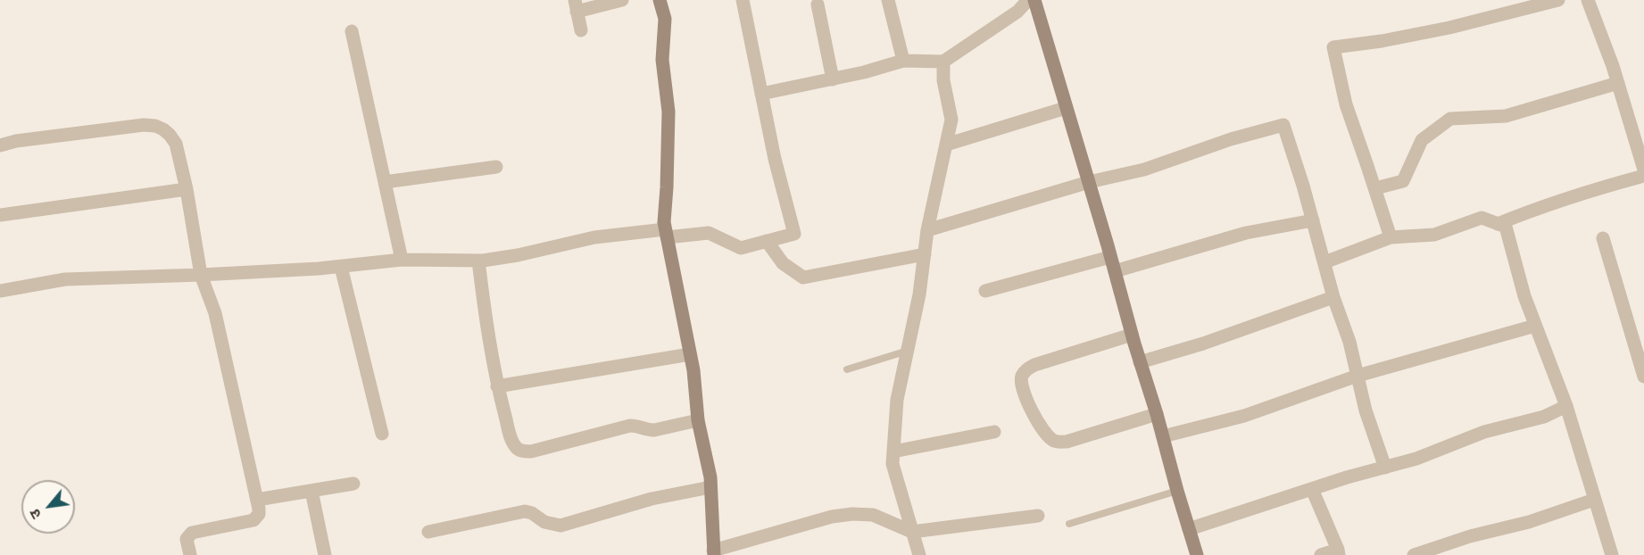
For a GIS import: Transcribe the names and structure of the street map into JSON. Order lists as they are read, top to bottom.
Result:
{
  "north": "bottom left"
}
